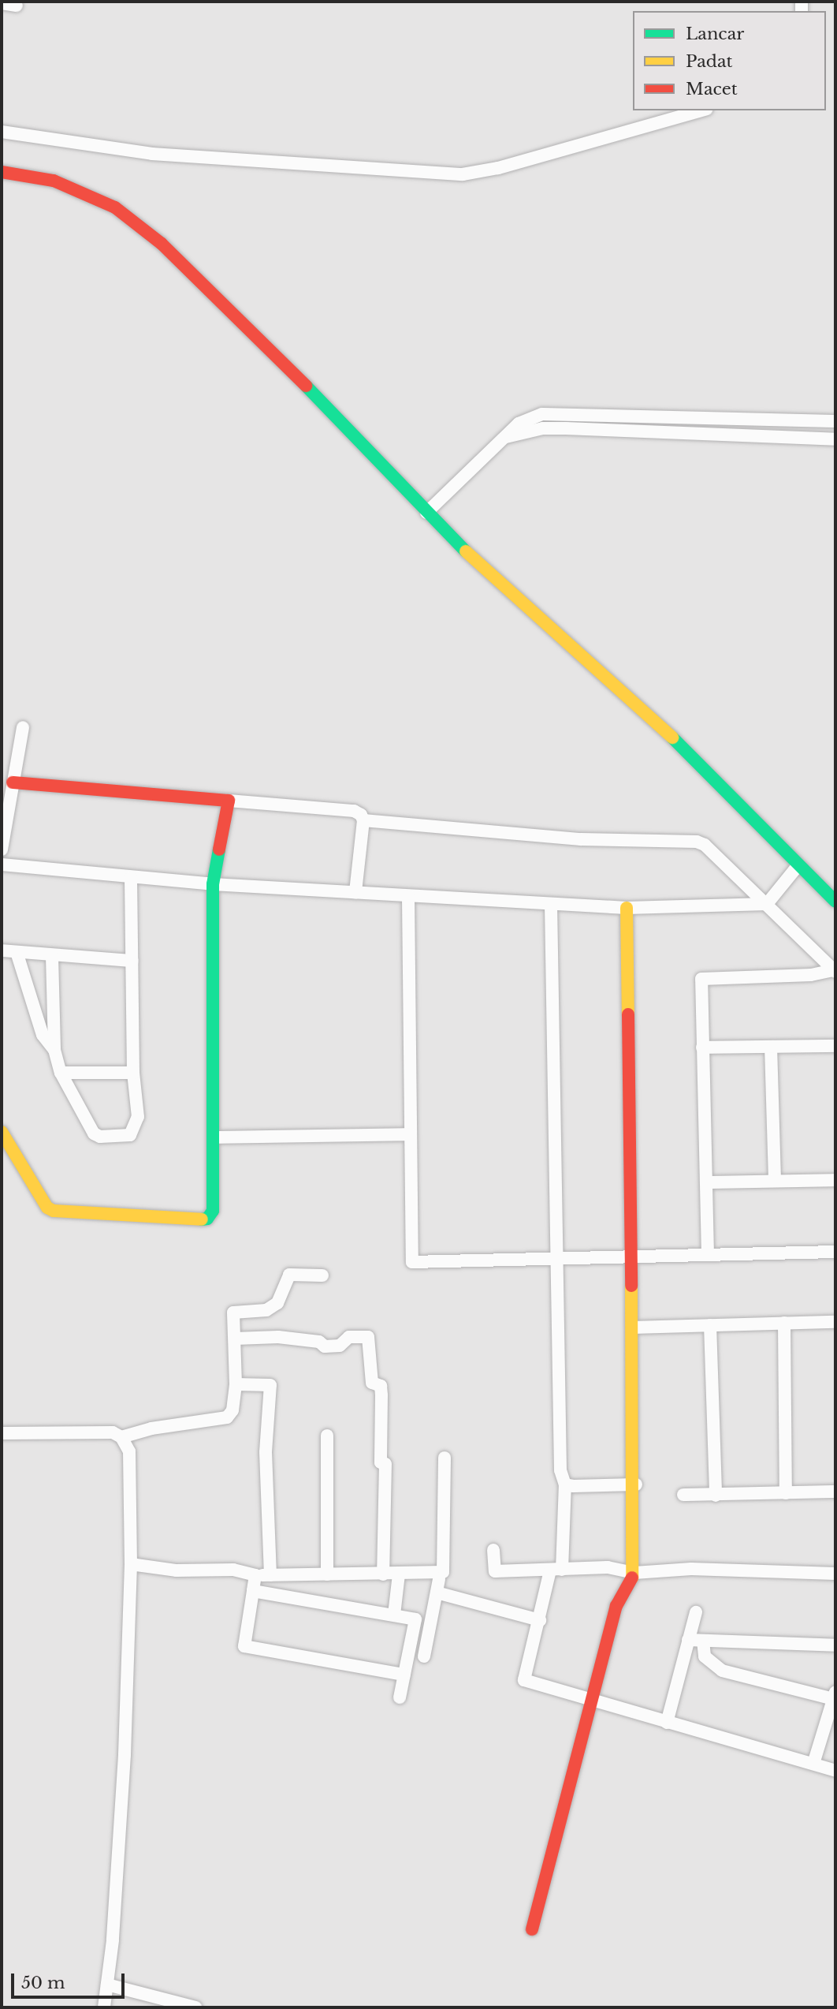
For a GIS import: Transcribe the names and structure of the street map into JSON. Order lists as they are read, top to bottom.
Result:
{
  "legend": ["Lancar", "Padat", "Macet"],
  "scale_bar": "50 m"
}
